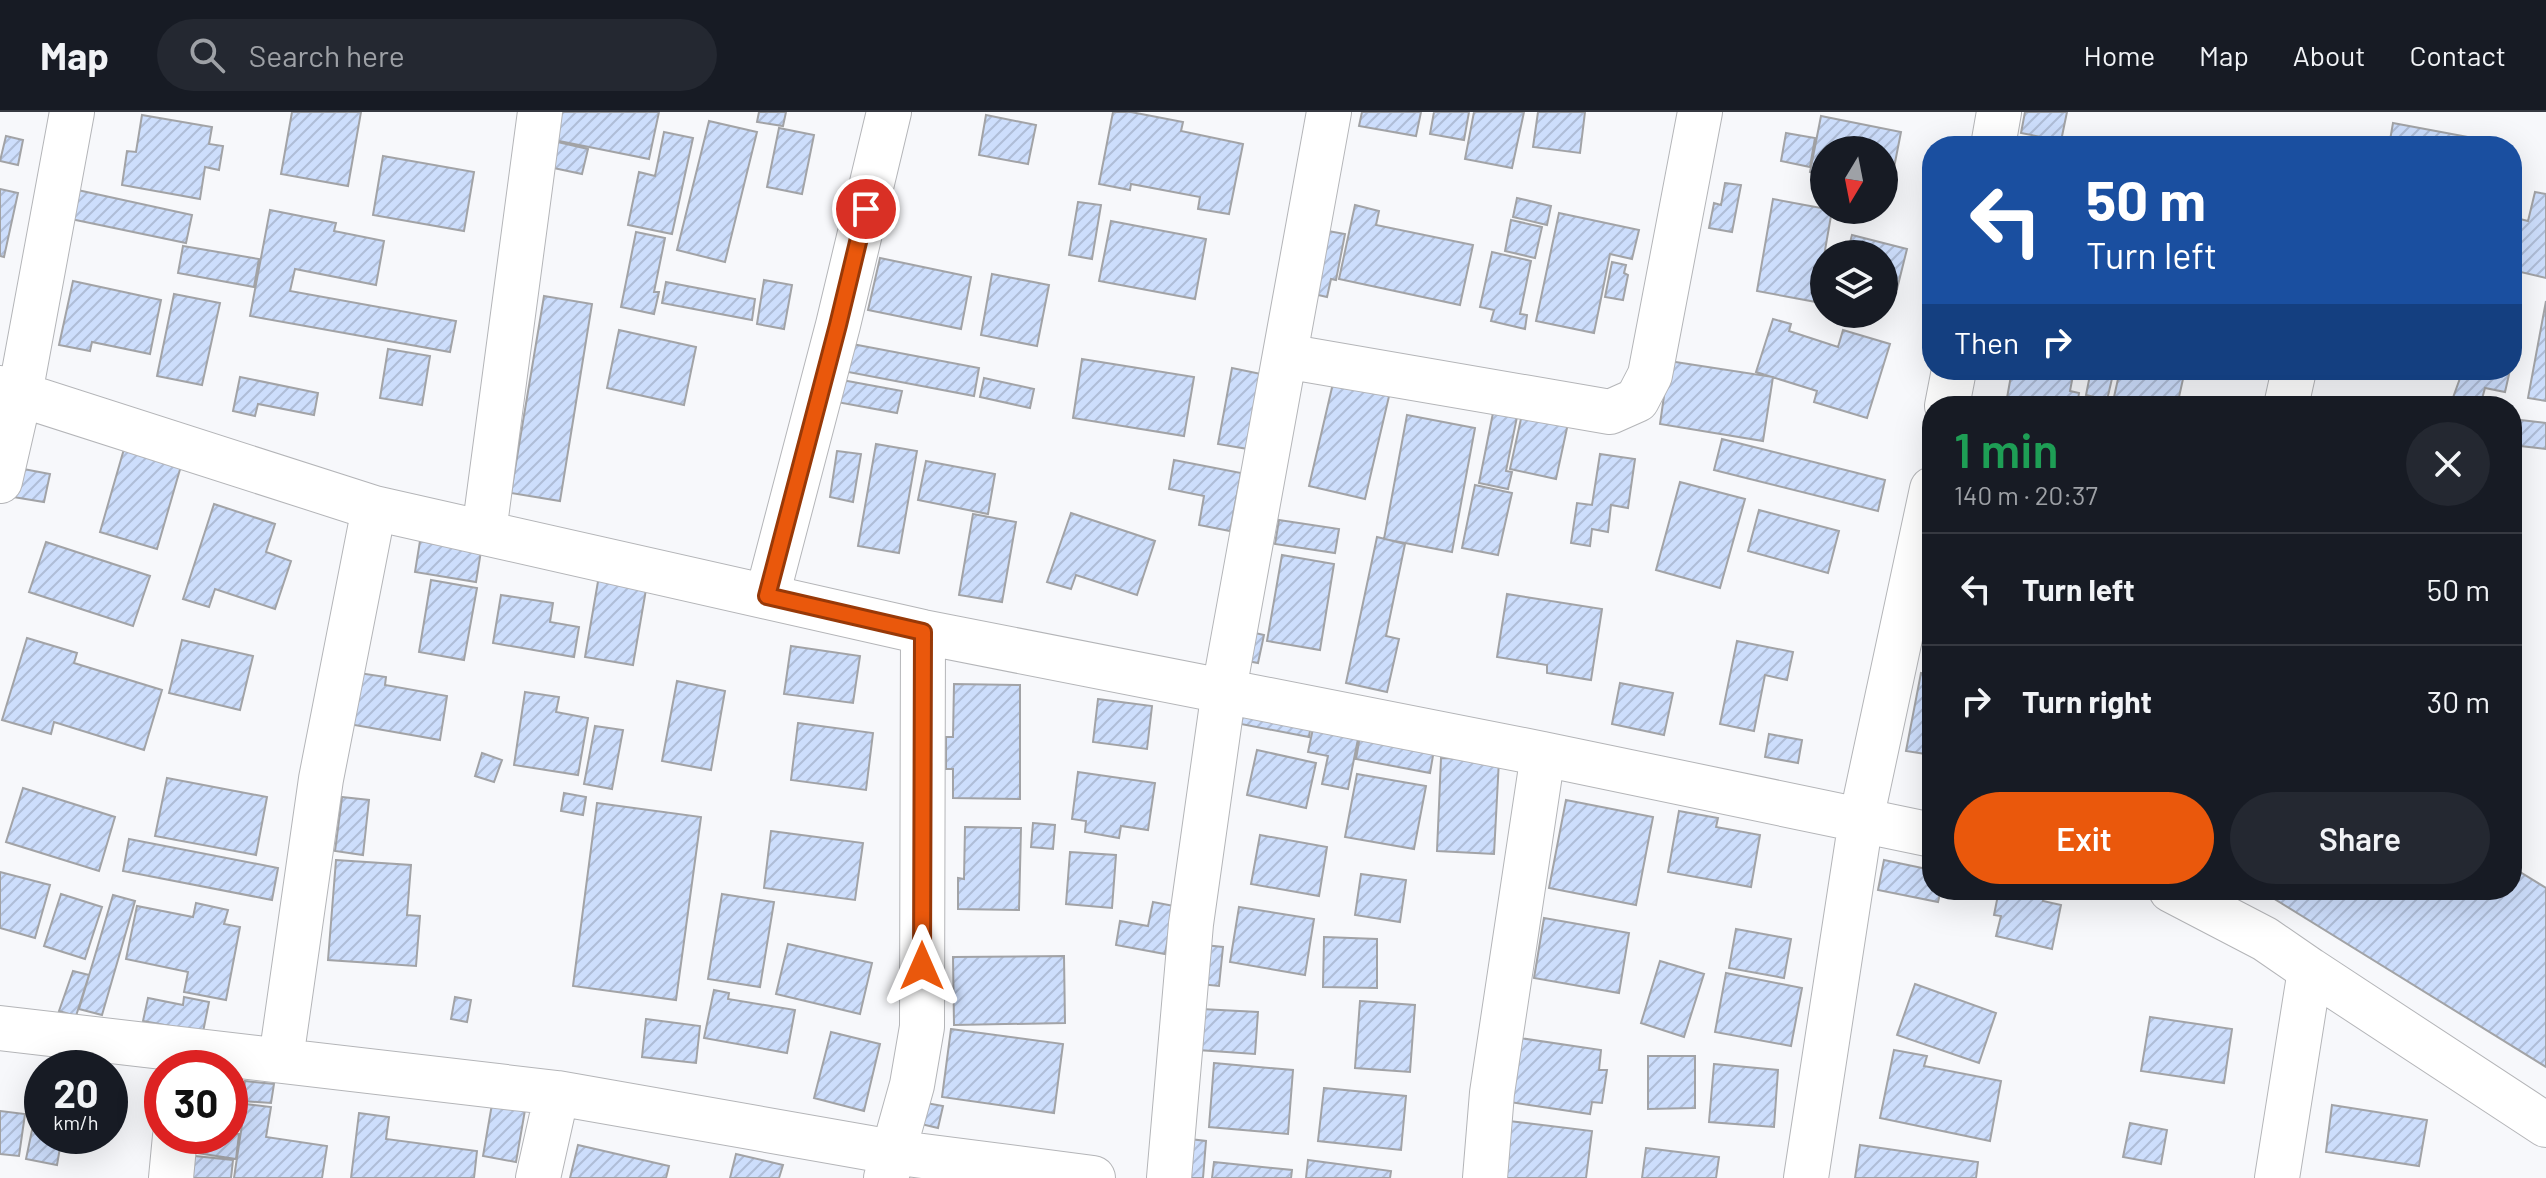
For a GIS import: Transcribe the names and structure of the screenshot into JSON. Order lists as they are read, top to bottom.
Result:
{
  "north": "bottom",
  "page": {
    "header": "Map",
    "search": "Search here",
    "nav": [
      "Home",
      "Map",
      "About",
      "Contact"
    ],
    "turn": ["50 m", "Turn left"],
    "then": "Then",
    "heading": ["1 min", "140 m · 20:37"],
    "list": [
      {
        "name": "Turn left",
        "value": "50 m"
      },
      {
        "name": "Turn right",
        "value": "30 m"
      }
    ],
    "buttons": ["Exit", "Share"],
    "speed": "20 km/h",
    "limit": "30"
  }
}
